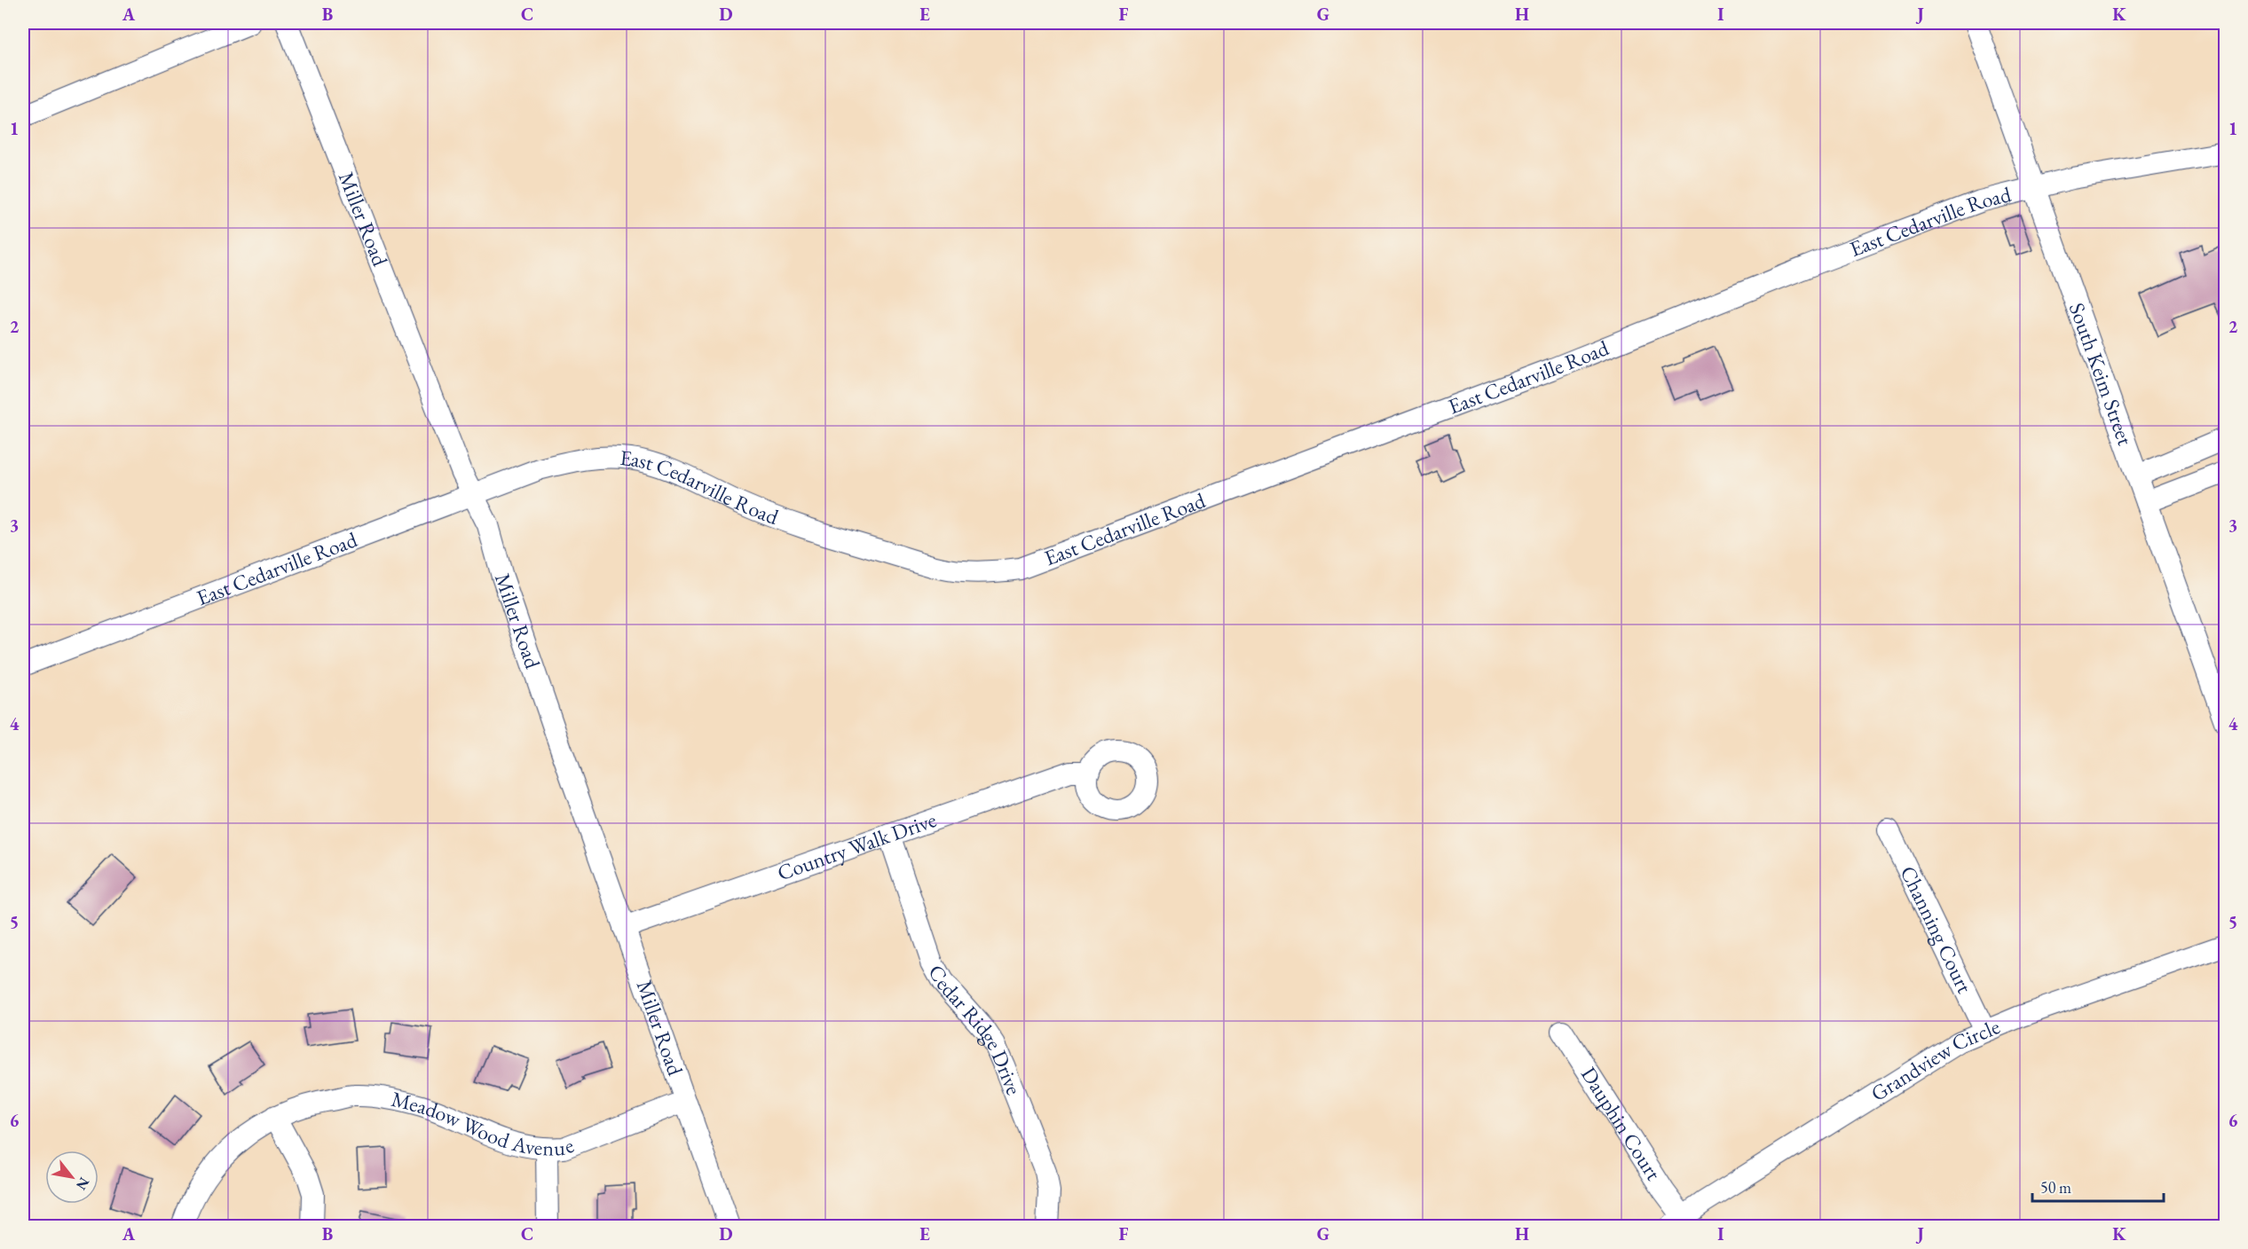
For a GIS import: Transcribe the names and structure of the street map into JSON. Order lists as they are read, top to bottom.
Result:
{
  "streets": {
    "street": [
      "Miller Road",
      "East Cedarville Road",
      "South Keim Street",
      "Country Walk Drive",
      "Channing Court",
      "Cedar Ridge Drive",
      "Grandview Circle",
      "Meadow Wood Avenue",
      "Dauphin Court"
    ]
  },
  "crossings": [
    ["Miller Road", "East Cedarville Road"],
    ["Miller Road", "Country Walk Drive"],
    ["Miller Road", "Meadow Wood Avenue"],
    ["East Cedarville Road", "South Keim Street"],
    ["Country Walk Drive", "Cedar Ridge Drive"],
    ["Channing Court", "Grandview Circle"],
    ["Grandview Circle", "Dauphin Court"]
  ],
  "scale_bar": "50 m",
  "north": "bottom right",
  "grid": {
    "columns": [
      "A",
      "B",
      "C",
      "D",
      "E",
      "F",
      "G",
      "H",
      "I",
      "J",
      "K"
    ],
    "rows": [
      "1",
      "2",
      "3",
      "4",
      "5",
      "6"
    ]
  }
}
